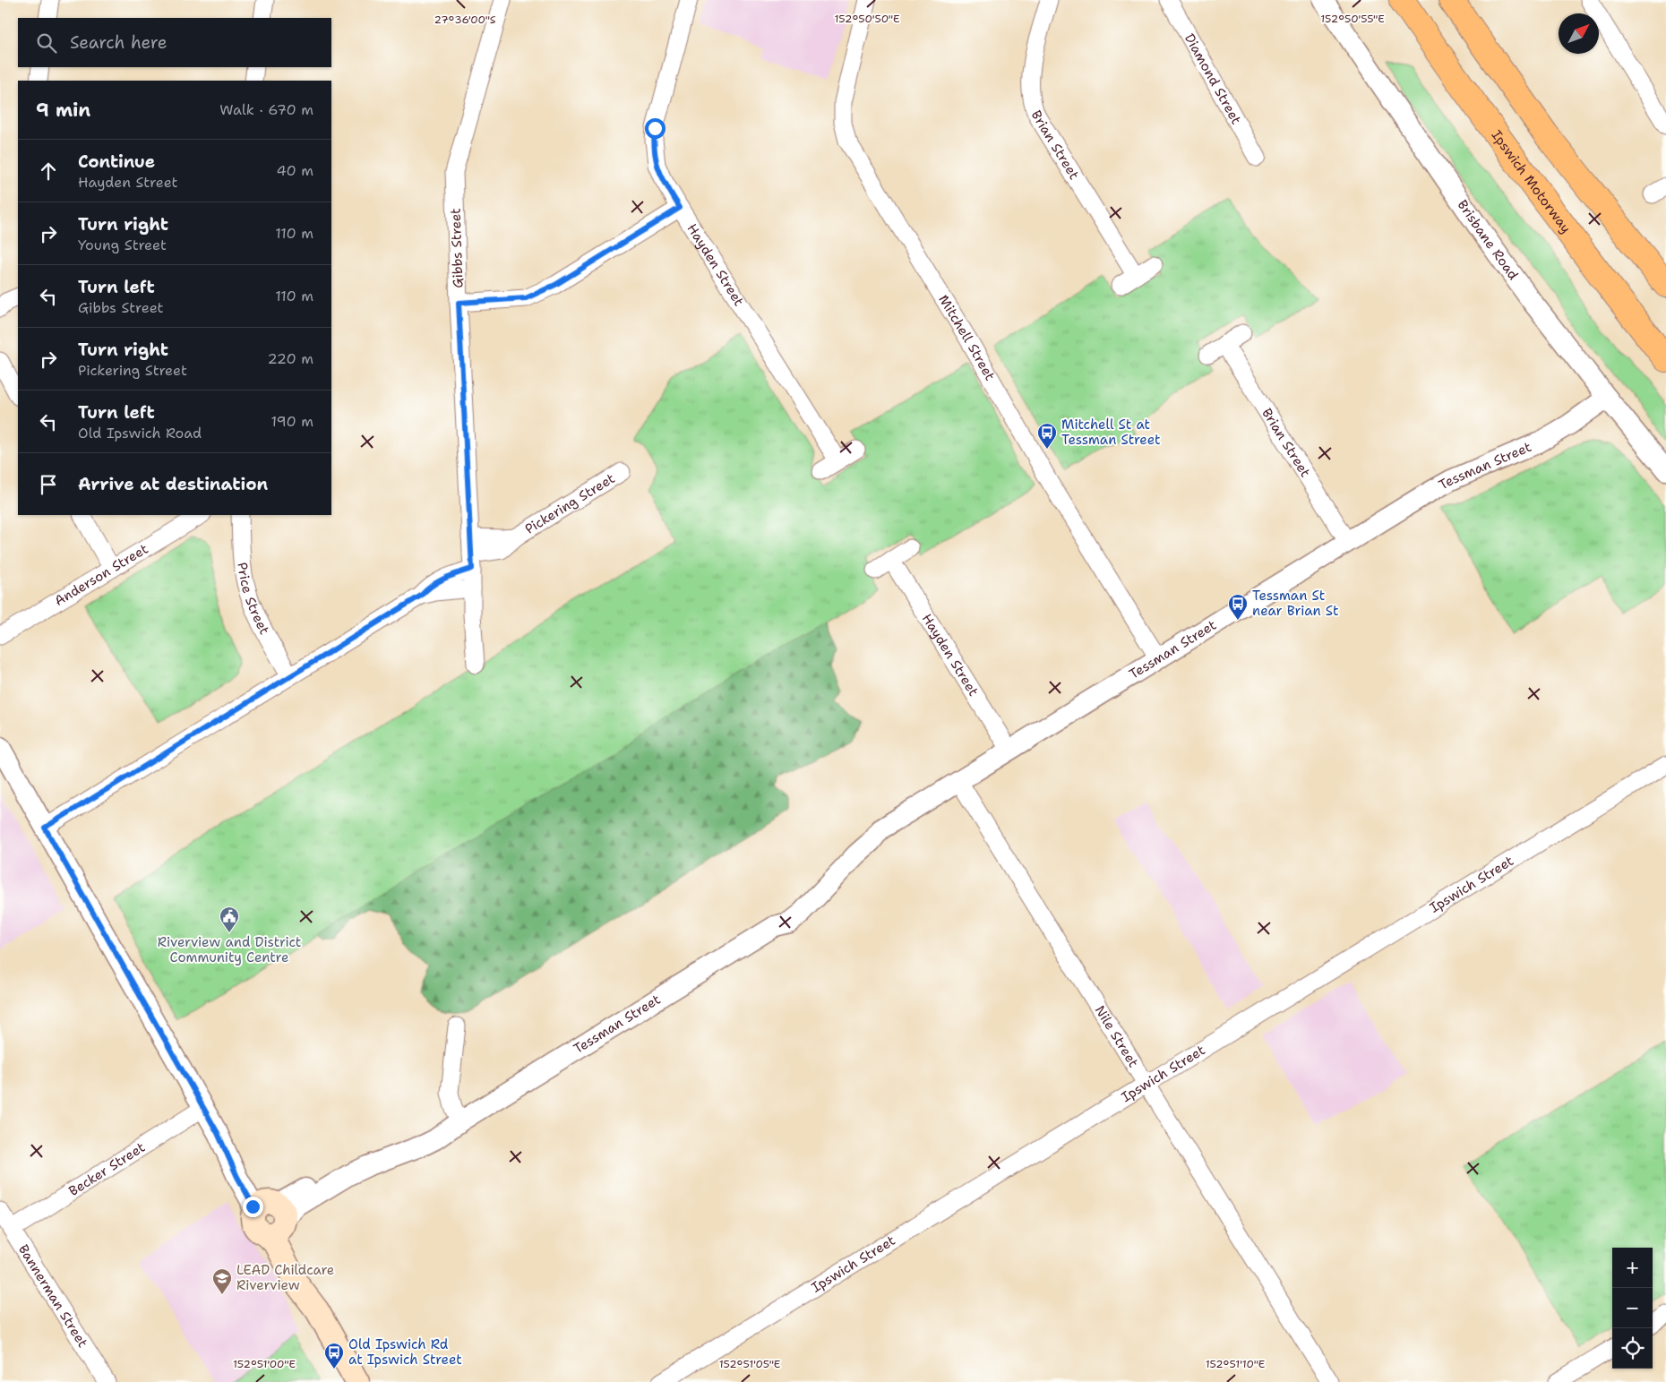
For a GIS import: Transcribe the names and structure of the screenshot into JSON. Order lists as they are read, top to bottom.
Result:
{
  "streets": {
    "highway": ["Ipswich Motorway"],
    "street": [
      "Diamond Street",
      "Brian Street",
      "Brisbane Road",
      "Gibbs Street",
      "Hayden Street",
      "Mitchell Street",
      "Tessman Street",
      "Pickering Street",
      "Anderson Street",
      "Price Street",
      "Ipswich Street",
      "Nile Street",
      "Becker Street",
      "Bannerman Street"
    ]
  },
  "crossings": [
    ["Brian Street", "Tessman Street"],
    ["Brisbane Road", "Tessman Street"],
    ["Gibbs Street", "Pickering Street"],
    ["Hayden Street", "Tessman Street"],
    ["Mitchell Street", "Tessman Street"],
    ["Tessman Street", "Nile Street"],
    ["Pickering Street", "Price Street"],
    ["Ipswich Street", "Nile Street"],
    ["Becker Street", "Bannerman Street"]
  ],
  "places": {
    "bus stop": ["Mitchell St at Tessman Street", "Tessman St near Brian St", "Old Ipswich Rd at Ipswich Street"],
    "public building": ["Riverview and District Community Centre"],
    "school or university": ["LEAD Childcare Riverview"]
  },
  "north": "top right",
  "page": {
    "search": "Search here",
    "heading": ["9 min", "Walk · 670 m"],
    "list": [
      ["Continue", "Hayden Street", "40 m"],
      ["Turn right", "Young Street", "110 m"],
      ["Turn left", "Gibbs Street", "110 m"],
      ["Turn right", "Pickering Street", "220 m"],
      ["Turn left", "Old Ipswich Road", "190 m"],
      "Arrive at destination"
    ],
    "map_buttons": ["+", "−"]
  },
  "coordinates": [
    "152°50'50\"E",
    "152°50'55\"E",
    "27°36'00\"S",
    "152°51'00\"E",
    "152°51'05\"E",
    "152°51'10\"E"
  ]
}
